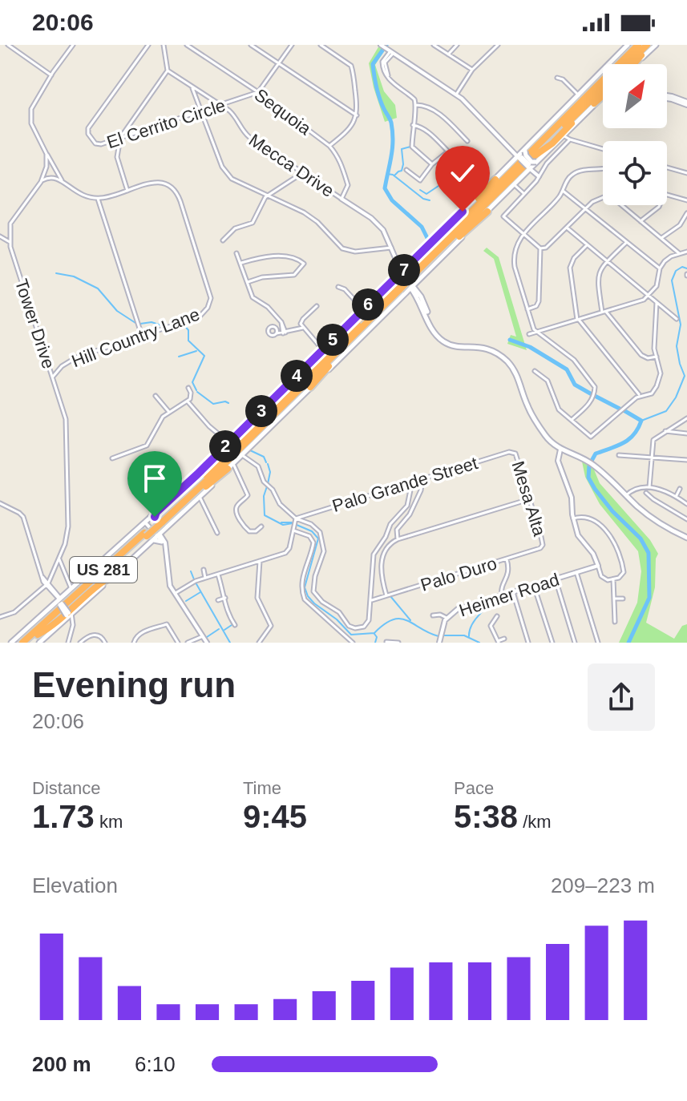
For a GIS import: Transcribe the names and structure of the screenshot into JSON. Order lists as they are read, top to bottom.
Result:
{
  "streets": {
    "highway": ["US 281"],
    "main road": ["Mecca Drive"],
    "street": [
      "Sequoia",
      "El Cerrito Circle",
      "Tower Drive",
      "Hill Country Lane",
      "Palo Grande Street",
      "Mesa Alta",
      "Palo Duro",
      "Heimer Road"
    ]
  },
  "crossings": [
    ["Sequoia", "El Cerrito Circle"],
    ["Sequoia", "Mecca Drive"],
    ["El Cerrito Circle", "Mecca Drive"],
    ["Tower Drive", "Hill Country Lane"],
    ["Palo Grande Street", "Mesa Alta"],
    ["Mesa Alta", "Palo Duro"]
  ],
  "north": "top right",
  "page": {
    "status": "20:06",
    "pins": [
      "7",
      "6",
      "5",
      "4",
      "3",
      "2"
    ],
    "heading": ["Evening run", "20:06"],
    "stats": [
      ["Distance", "1.73 km"],
      ["Time", "9:45"],
      ["Pace", "5:38 /km"]
    ],
    "chart": ["Elevation", "209–223 m"],
    "list": [
      {
        "name": "200 m",
        "note": "6:10"
      }
    ]
  }
}
